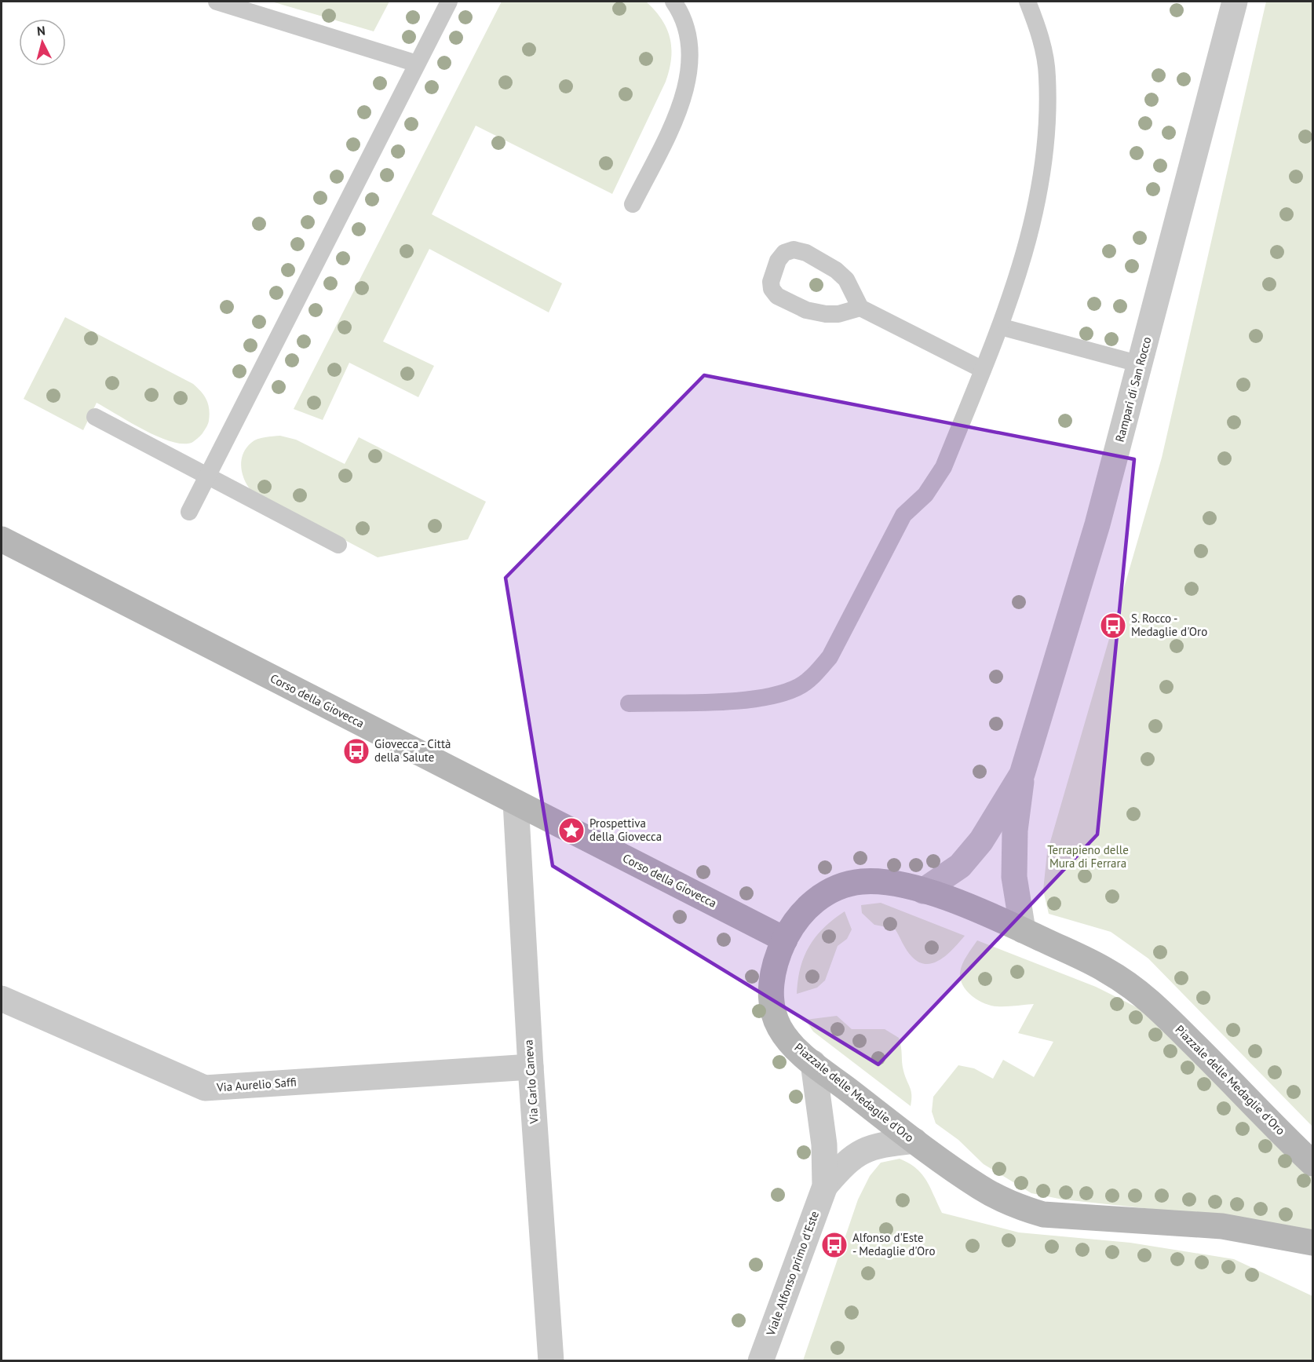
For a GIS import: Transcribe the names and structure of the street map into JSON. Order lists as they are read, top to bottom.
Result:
{
  "streets": {
    "street": [
      "Rampari di San Rocco",
      "Corso della Giovecca",
      "Piazzale delle Medaglie d'Oro",
      "Via Carlo Caneva",
      "Via Aurelio Saffi",
      "Viale Alfonso primo d'Este"
    ]
  },
  "crossings": [
    ["Rampari di San Rocco", "Piazzale delle Medaglie d'Oro"],
    ["Corso della Giovecca", "Piazzale delle Medaglie d'Oro"],
    ["Corso della Giovecca", "Via Carlo Caneva"],
    ["Via Carlo Caneva", "Via Aurelio Saffi"]
  ],
  "parks": ["Terrapieno delle Mura di Ferrara"],
  "places": {
    "bus stop": ["S. Rocco - Medaglie d'Oro", "Giovecca - Città della Salute", "Alfonso d'Este - Medaglie d'Oro"],
    "place": ["Prospettiva della Giovecca"]
  },
  "north": "top"
}
